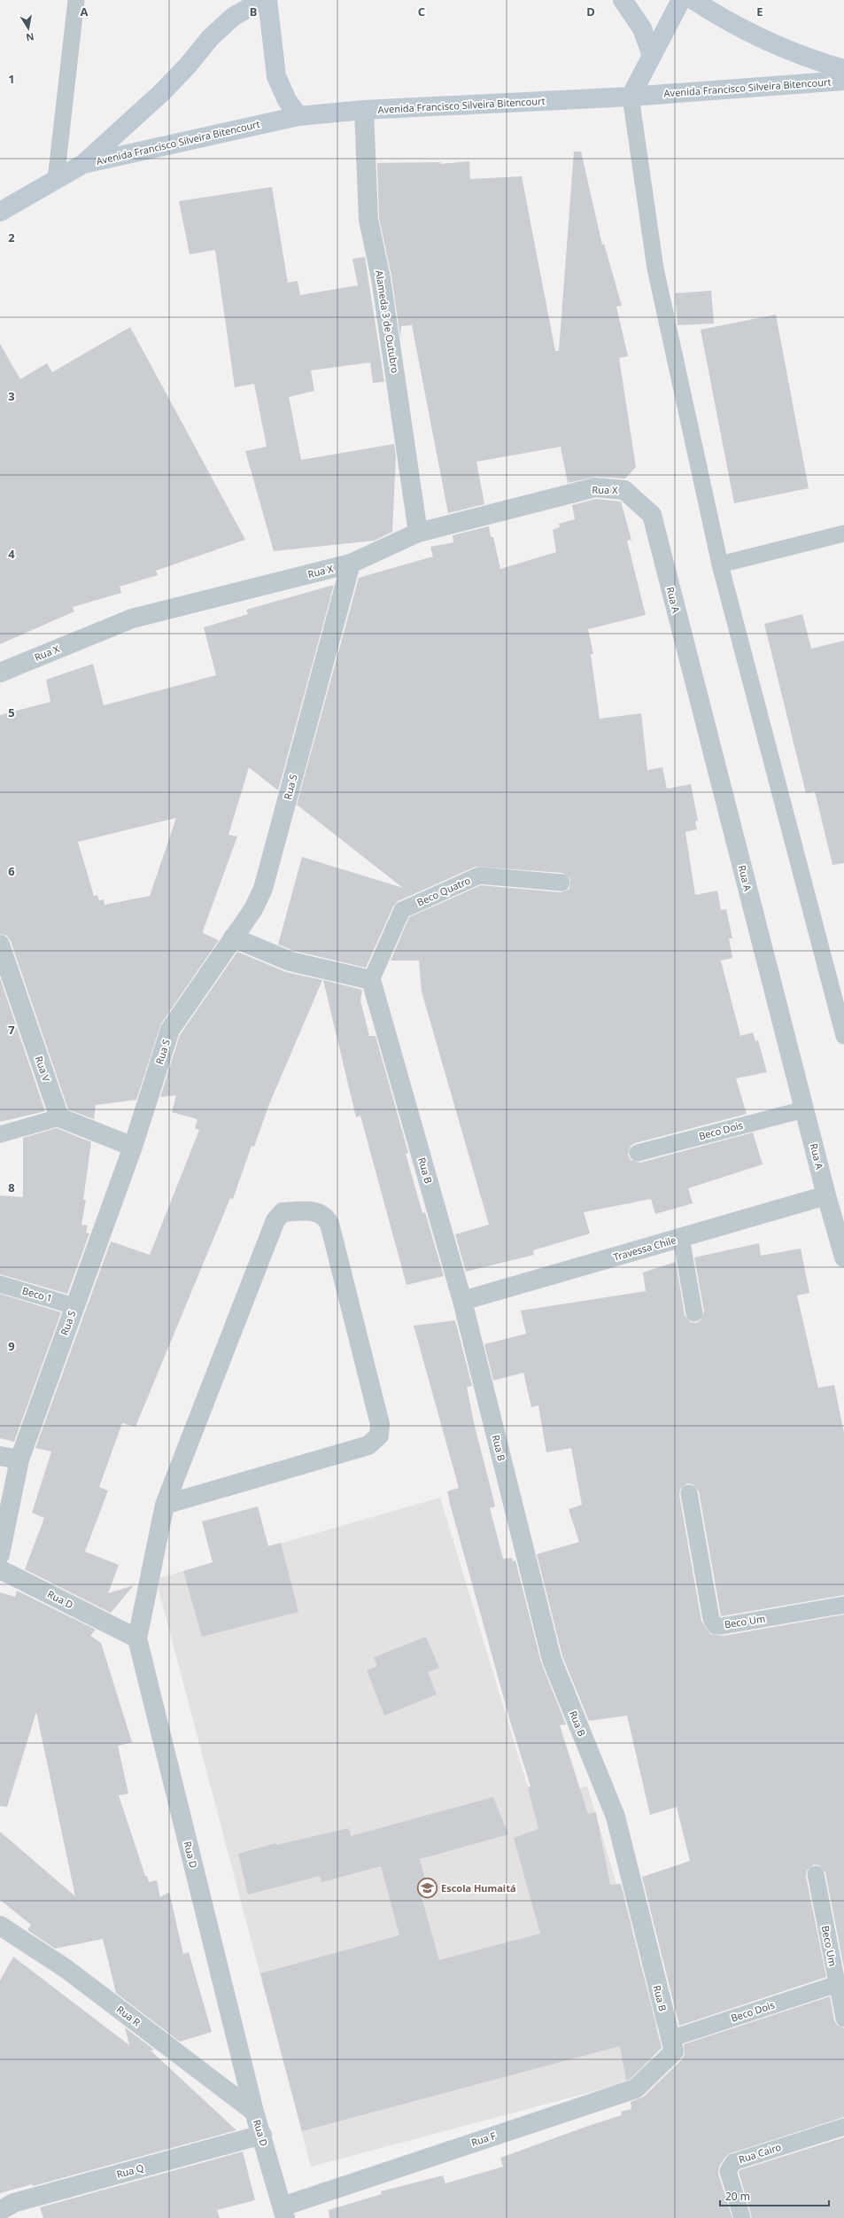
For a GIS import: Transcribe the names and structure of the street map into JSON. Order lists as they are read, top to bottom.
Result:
{
  "streets": {
    "main road": ["Avenida Francisco Silveira Bitencourt"],
    "street": [
      "Alameda 3 de Outubro",
      "Rua X",
      "Rua A",
      "Rua S",
      "Rua V",
      "Rua B",
      "Travessa Chile",
      "Rua D",
      "Rua R",
      "Rua F",
      "Rua Q"
    ],
    "lane": [
      "Beco Quatro",
      "Beco Dois",
      "Beco 1",
      "Beco Um",
      "Rua Cairo"
    ]
  },
  "crossings": [
    ["Avenida Francisco Silveira Bitencourt", "Alameda 3 de Outubro"],
    ["Alameda 3 de Outubro", "Rua X"],
    ["Rua X", "Rua A"],
    ["Rua X", "Rua S"],
    ["Rua A", "Beco Dois"],
    ["Rua A", "Travessa Chile"],
    ["Rua S", "Beco 1"],
    ["Beco Quatro", "Rua B"],
    ["Beco Dois", "Rua B"],
    ["Beco Dois", "Beco Um"],
    ["Beco Dois", "Rua F"],
    ["Rua B", "Travessa Chile"],
    ["Rua B", "Rua F"],
    ["Rua D", "Rua R"],
    ["Rua D", "Rua F"],
    ["Rua D", "Rua Q"]
  ],
  "places": {
    "school or university": ["Escola Humaitá"]
  },
  "scale_bar": "20 m",
  "north": "bottom",
  "grid": {
    "columns": [
      "A",
      "B",
      "C",
      "D",
      "E"
    ],
    "rows": [
      "1",
      "2",
      "3",
      "4",
      "5",
      "6",
      "7",
      "8",
      "9"
    ]
  }
}
